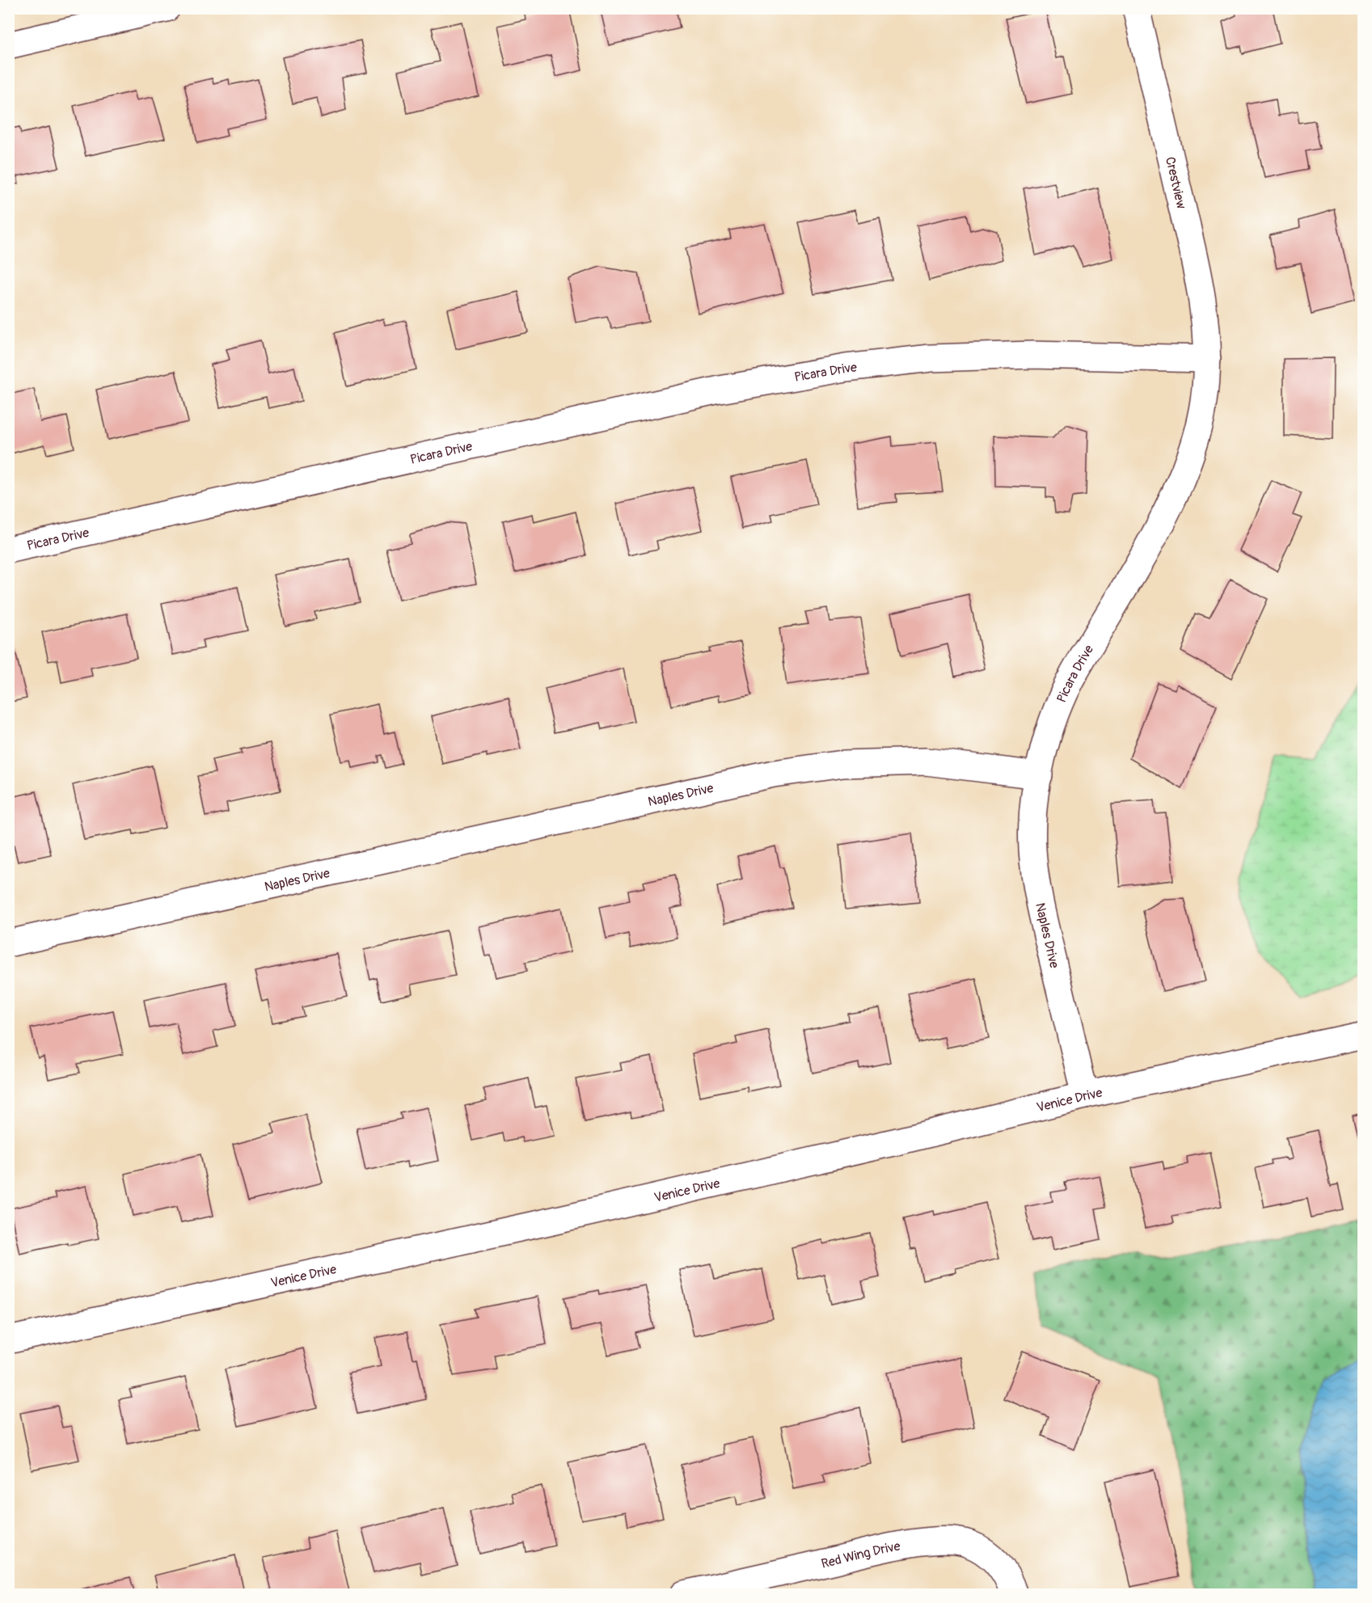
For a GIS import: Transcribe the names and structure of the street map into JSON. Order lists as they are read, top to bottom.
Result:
{
  "streets": {
    "street": [
      "Crestview",
      "Picara Drive",
      "Naples Drive",
      "Venice Drive",
      "Red Wing Drive"
    ]
  },
  "crossings": [
    ["Crestview", "Picara Drive"],
    ["Picara Drive", "Naples Drive"],
    ["Naples Drive", "Venice Drive"]
  ]
}
